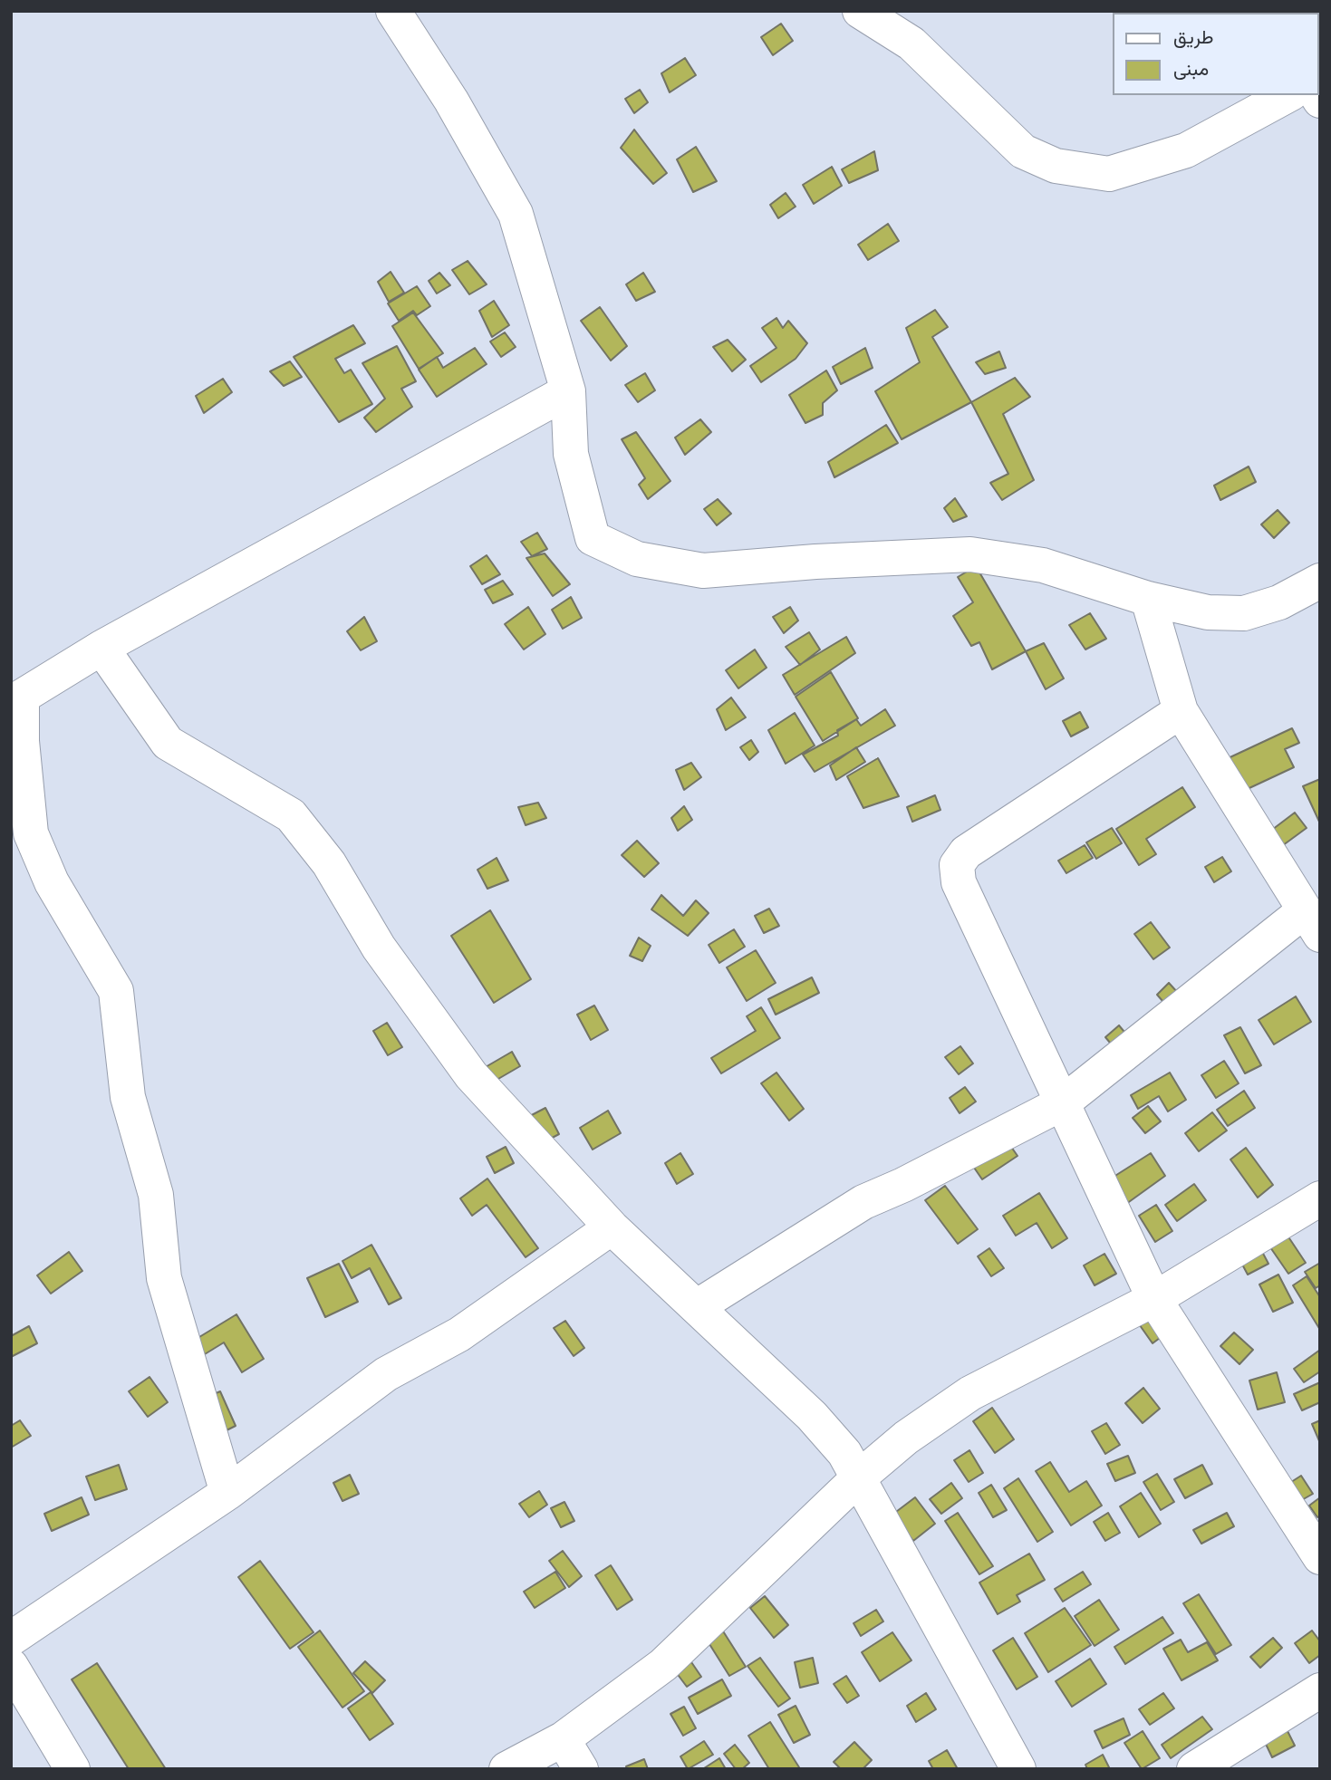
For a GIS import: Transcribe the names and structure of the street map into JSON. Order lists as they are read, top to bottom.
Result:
{
  "legend": ["طريق", "مبنى"]
}
